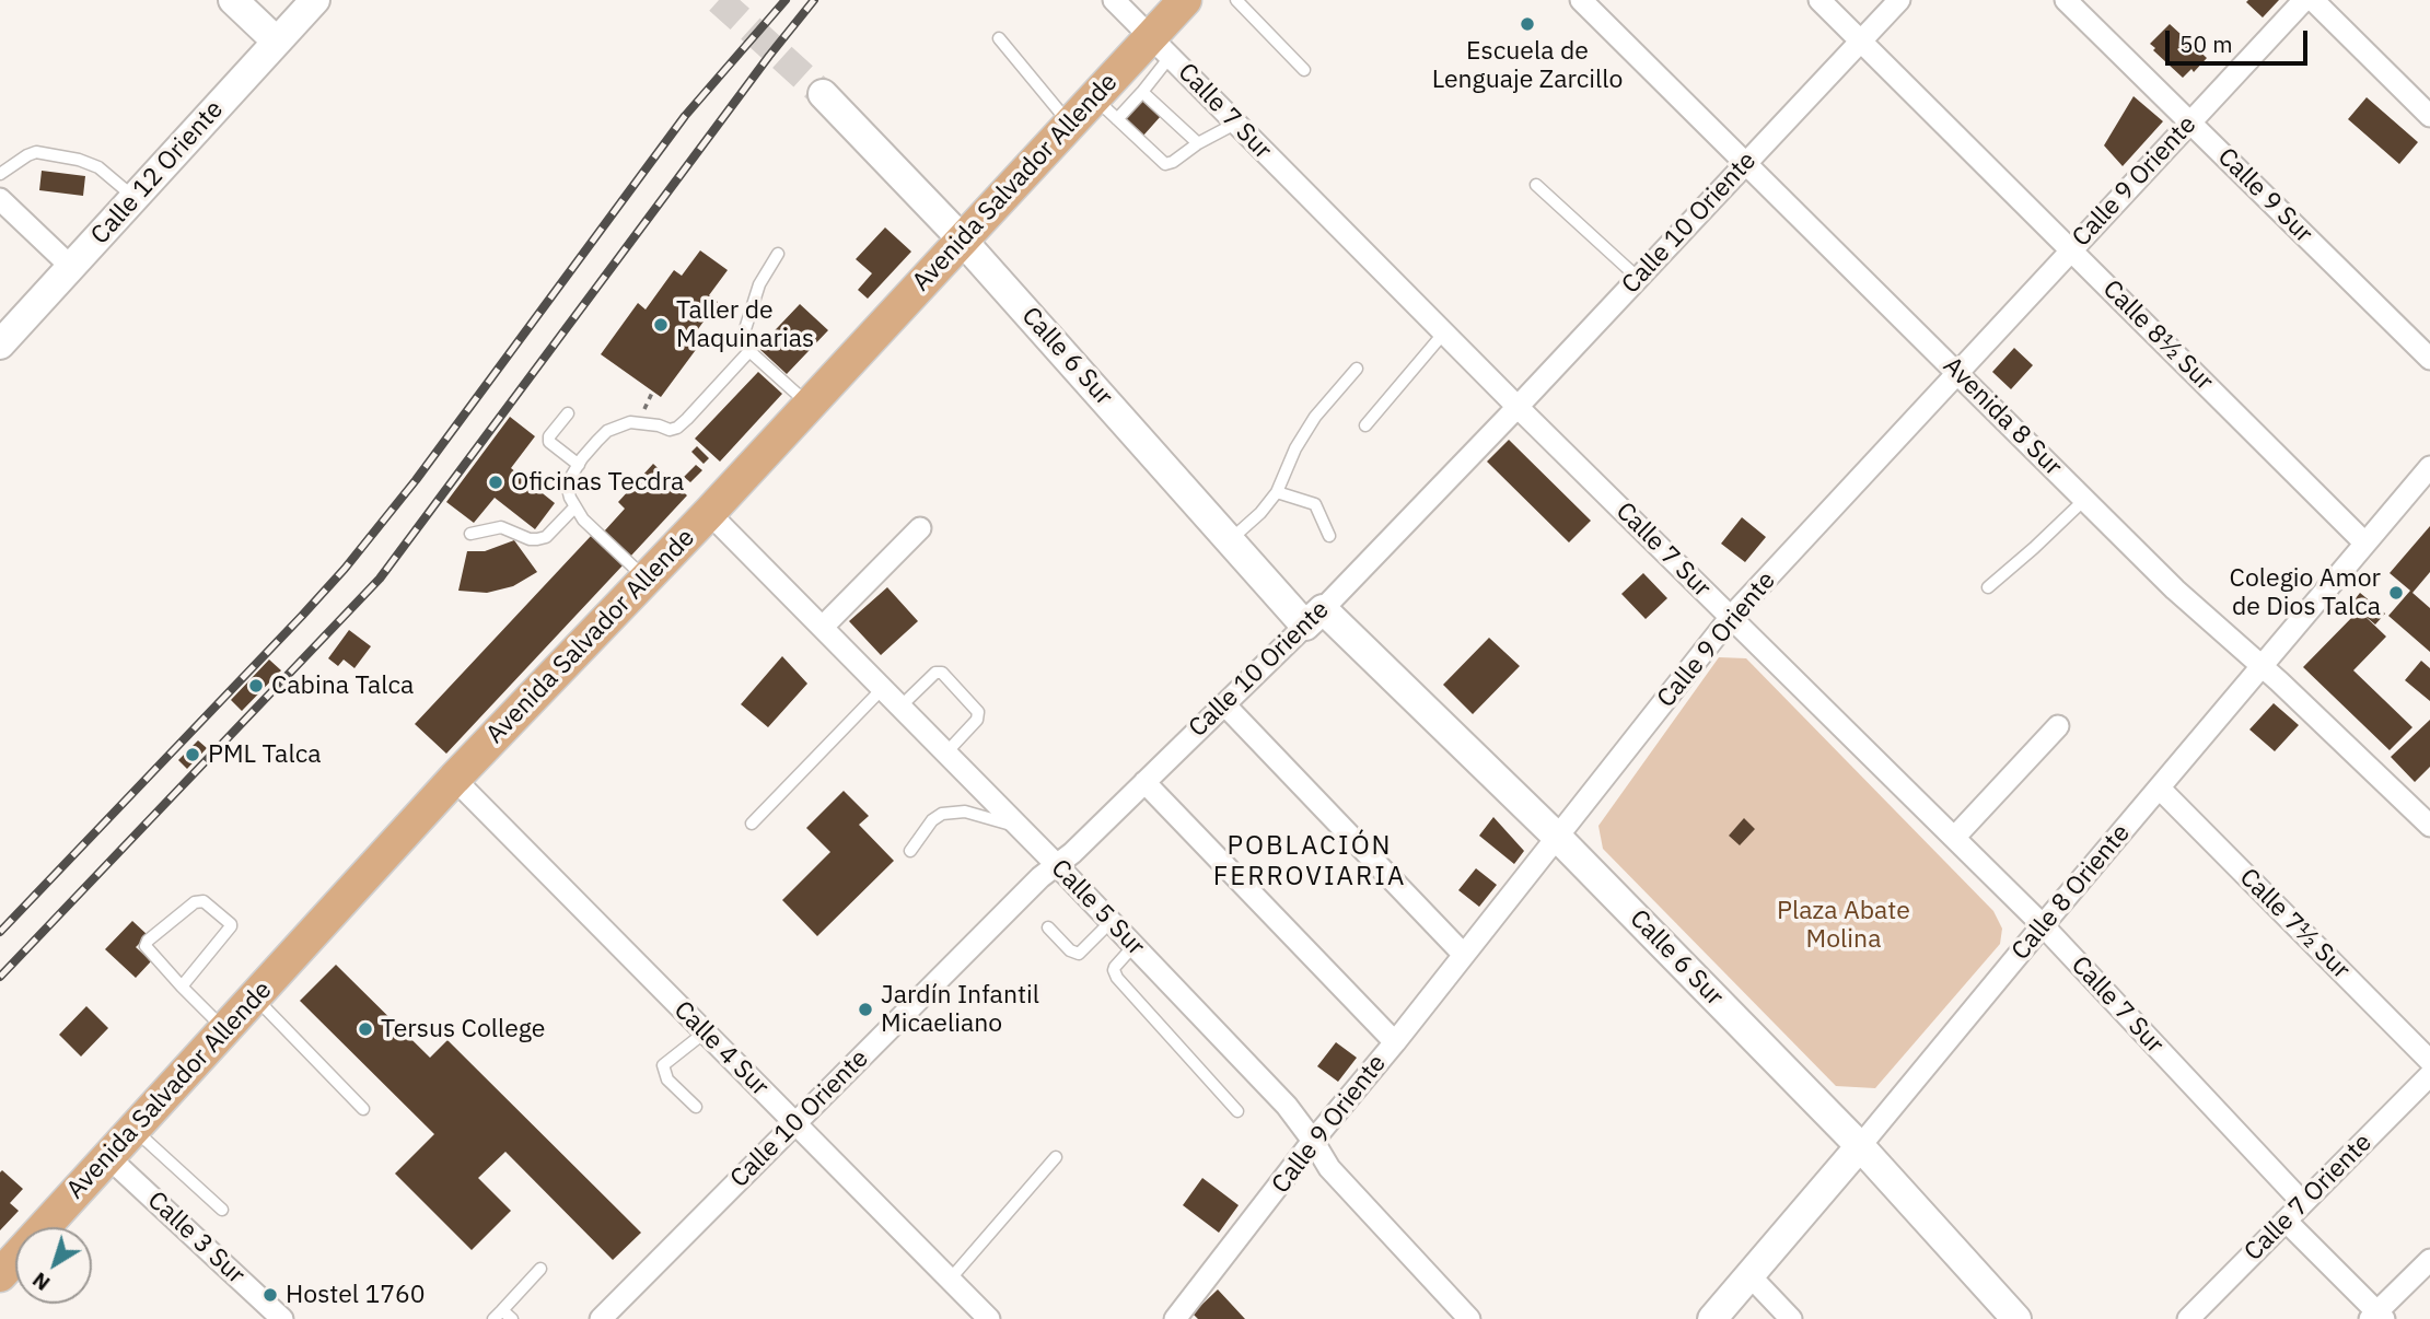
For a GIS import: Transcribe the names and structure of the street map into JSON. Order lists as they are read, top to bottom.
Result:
{
  "streets": {
    "main road": ["Avenida Salvador Allende"],
    "street": [
      "Calle 7 Sur",
      "Calle 12 Oriente",
      "Calle 9 Oriente",
      "Calle 9 Sur",
      "Calle 10 Oriente",
      "Calle 8½ Sur",
      "Calle 6 Sur",
      "Avenida 8 Sur",
      "Calle 8 Oriente",
      "Calle 5 Sur",
      "Calle 7½ Sur",
      "Calle 4 Sur",
      "Calle 7 Oriente",
      "Calle 3 Sur"
    ]
  },
  "crossings": [
    ["Calle 7 Sur", "Calle 9 Oriente"],
    ["Calle 7 Sur", "Avenida Salvador Allende"],
    ["Calle 7 Sur", "Calle 10 Oriente"],
    ["Calle 7 Sur", "Calle 8 Oriente"],
    ["Calle 7 Sur", "Calle 7 Oriente"],
    ["Calle 9 Oriente", "Calle 9 Sur"],
    ["Calle 9 Oriente", "Calle 8½ Sur"],
    ["Calle 9 Oriente", "Calle 6 Sur"],
    ["Calle 9 Oriente", "Avenida 8 Sur"],
    ["Calle 9 Oriente", "Calle 5 Sur"],
    ["Avenida Salvador Allende", "Calle 6 Sur"],
    ["Avenida Salvador Allende", "Calle 5 Sur"],
    ["Avenida Salvador Allende", "Calle 4 Sur"],
    ["Avenida Salvador Allende", "Calle 3 Sur"],
    ["Calle 10 Oriente", "Calle 8½ Sur"],
    ["Calle 10 Oriente", "Calle 6 Sur"],
    ["Calle 10 Oriente", "Avenida 8 Sur"],
    ["Calle 10 Oriente", "Calle 5 Sur"],
    ["Calle 10 Oriente", "Calle 4 Sur"],
    ["Calle 8½ Sur", "Calle 8 Oriente"],
    ["Calle 6 Sur", "Calle 8 Oriente"],
    ["Avenida 8 Sur", "Calle 8 Oriente"],
    ["Calle 8 Oriente", "Calle 7½ Sur"]
  ],
  "districts": ["POBLACIÓN FERROVIARIA"],
  "parks": ["Plaza Abate Molina"],
  "places": [
    "Escuela de Lenguaje Zarcillo",
    "Taller de Maquinarias",
    "Oficinas Tecdra",
    "Colegio Amor de Dios Talca",
    "Cabina Talca",
    "PML Talca",
    "Jardín Infantil Micaeliano",
    "Tersus College",
    "Hostel 1760"
  ],
  "scale_bar": "50 m",
  "north": "bottom left"
}
